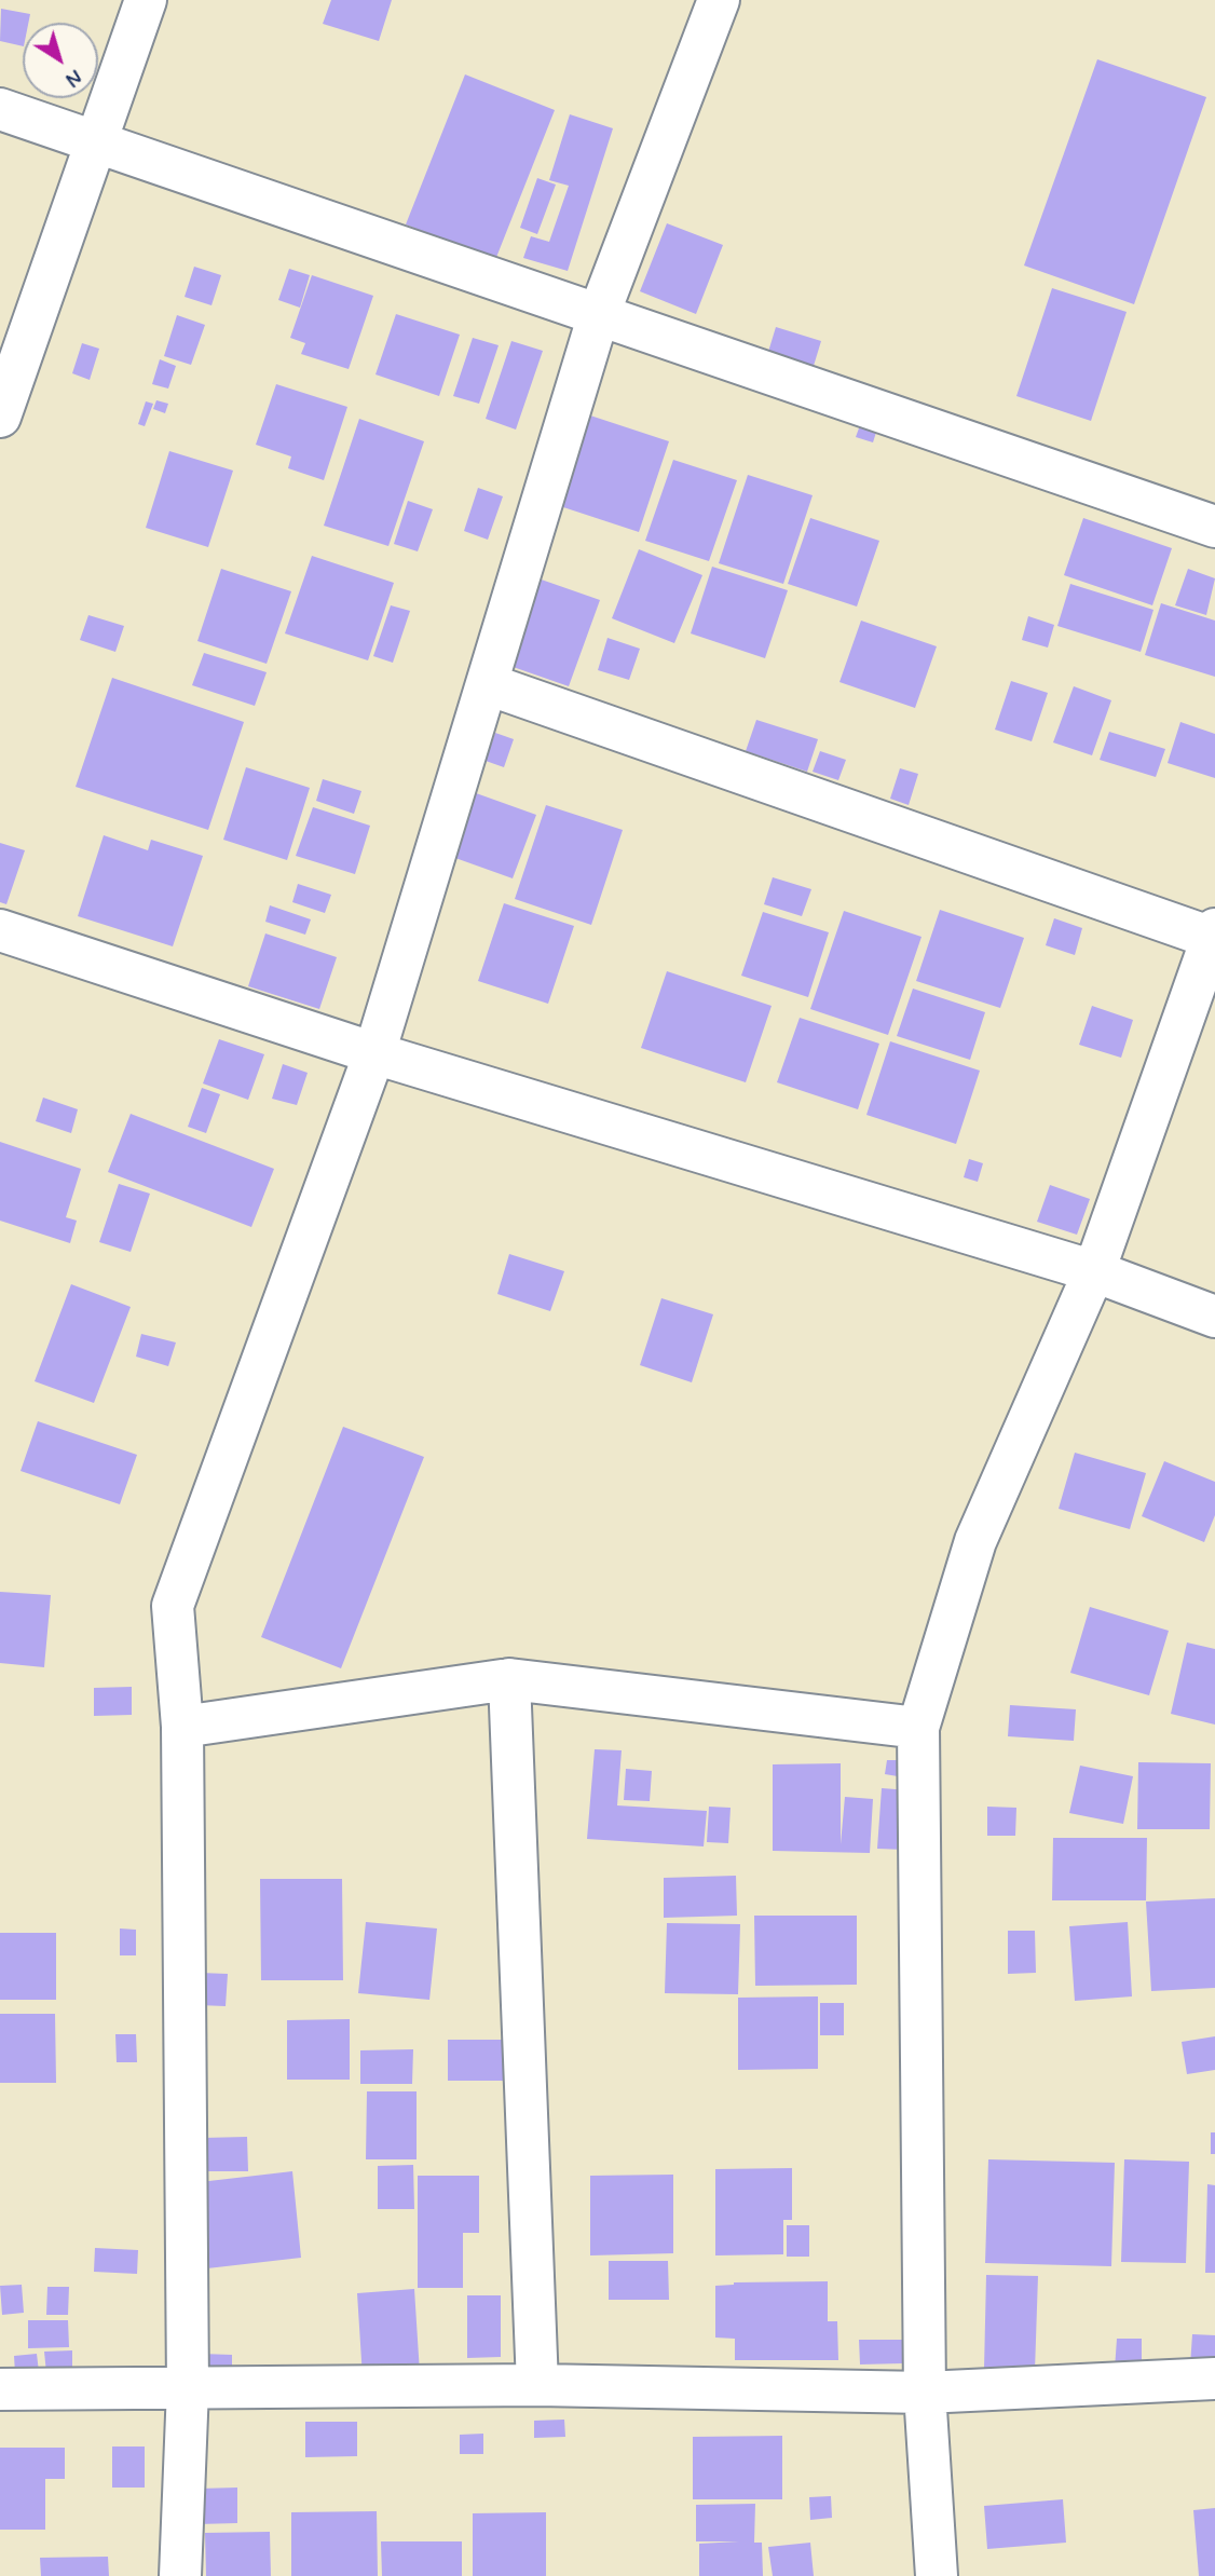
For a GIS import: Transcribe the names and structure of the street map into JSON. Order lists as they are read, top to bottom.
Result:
{
  "north": "bottom right"
}
